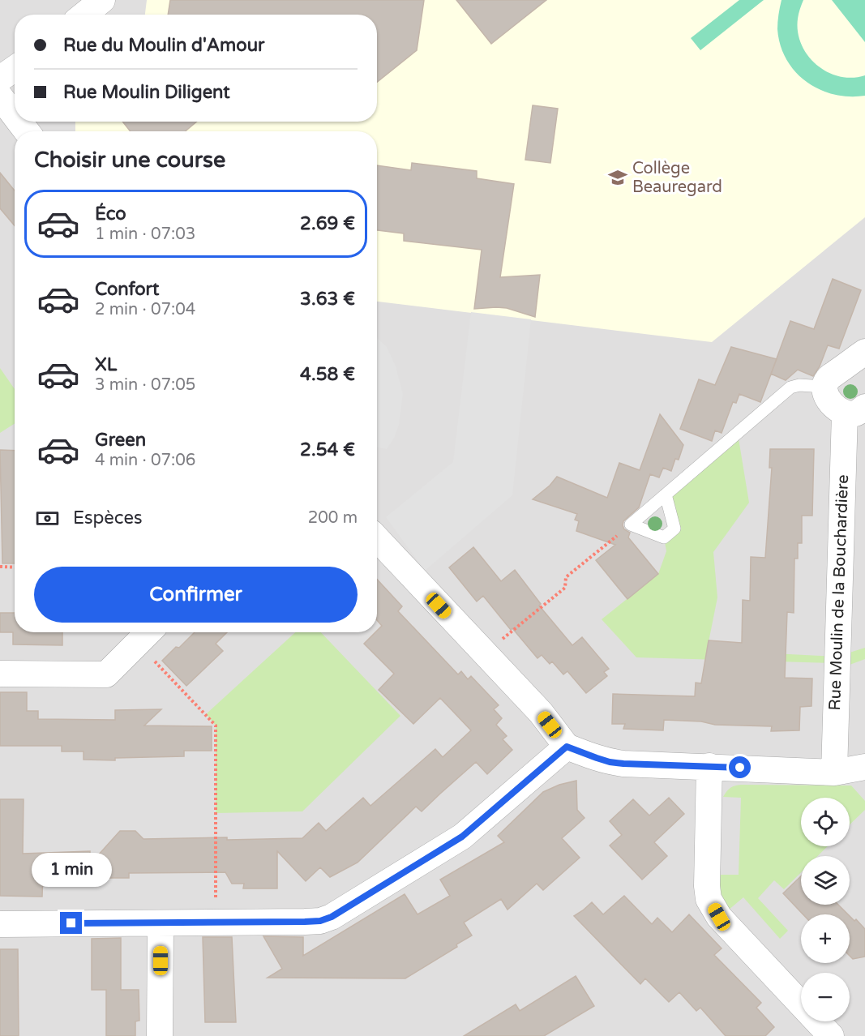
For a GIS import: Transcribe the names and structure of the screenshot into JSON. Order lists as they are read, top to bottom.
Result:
{
  "streets": {
    "street": ["Rue Moulin de la Bouchardière"]
  },
  "places": {
    "school or university": ["Collège Beauregard"]
  },
  "page": {
    "banner": ["Rue du Moulin d'Amour", "Rue Moulin Diligent"],
    "heading": "Choisir une course",
    "list": [
      {
        "name": "Éco",
        "note": "1 min · 07:03",
        "value": "2.69 €"
      },
      {
        "name": "Confort",
        "note": "2 min · 07:04",
        "value": "3.63 €"
      },
      {
        "name": "XL",
        "note": "3 min · 07:05",
        "value": "4.58 €"
      },
      {
        "name": "Green",
        "note": "4 min · 07:06",
        "value": "2.54 €"
      }
    ],
    "pay": ["Espèces", "200 m"],
    "buttons": "Confirmer",
    "map_buttons": ["+", "−"],
    "bubble": "1 min"
  }
}
